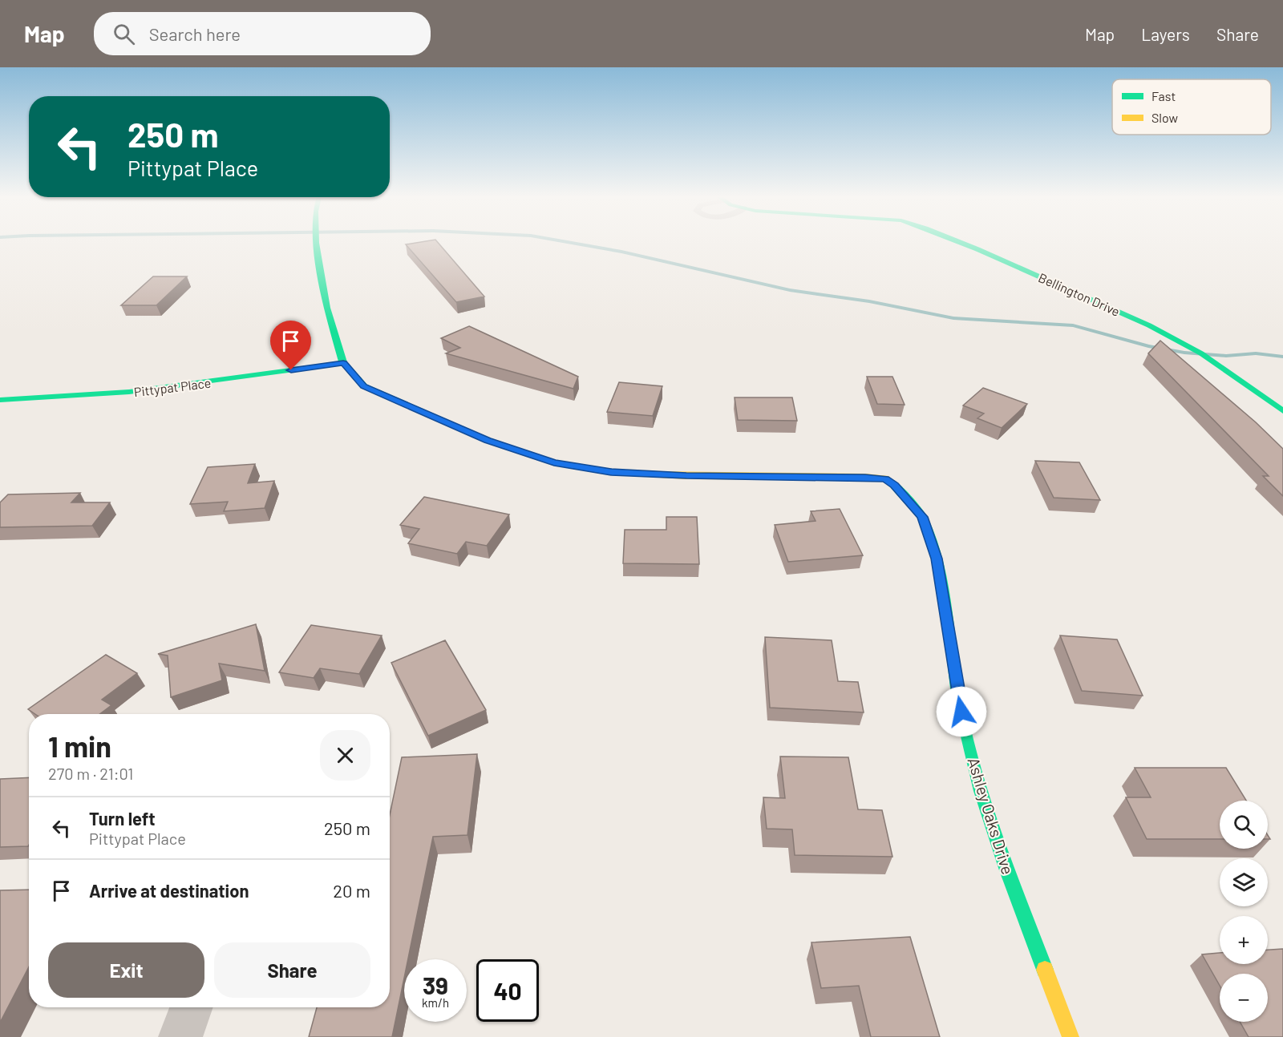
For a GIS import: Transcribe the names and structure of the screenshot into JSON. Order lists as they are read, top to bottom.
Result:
{
  "streets": {
    "street": ["Bellington Drive", "Pittypat Place", "Ashley Oaks Drive"]
  },
  "crossings": [
    ["Pittypat Place", "Ashley Oaks Drive"]
  ],
  "legend": ["Fast", "Slow"],
  "page": {
    "header": "Map",
    "search": "Search here",
    "nav": ["Map", "Layers", "Share"],
    "turn": ["250 m", "Pittypat Place"],
    "heading": ["1 min", "270 m · 21:01"],
    "list": [
      {
        "name": "Turn left",
        "note": "Pittypat Place",
        "value": "250 m"
      },
      {
        "name": "Arrive at destination",
        "value": "20 m"
      }
    ],
    "map_buttons": ["+", "−"],
    "buttons": ["Exit", "Share"],
    "speed": "39 km/h",
    "limit": "40"
  }
}
